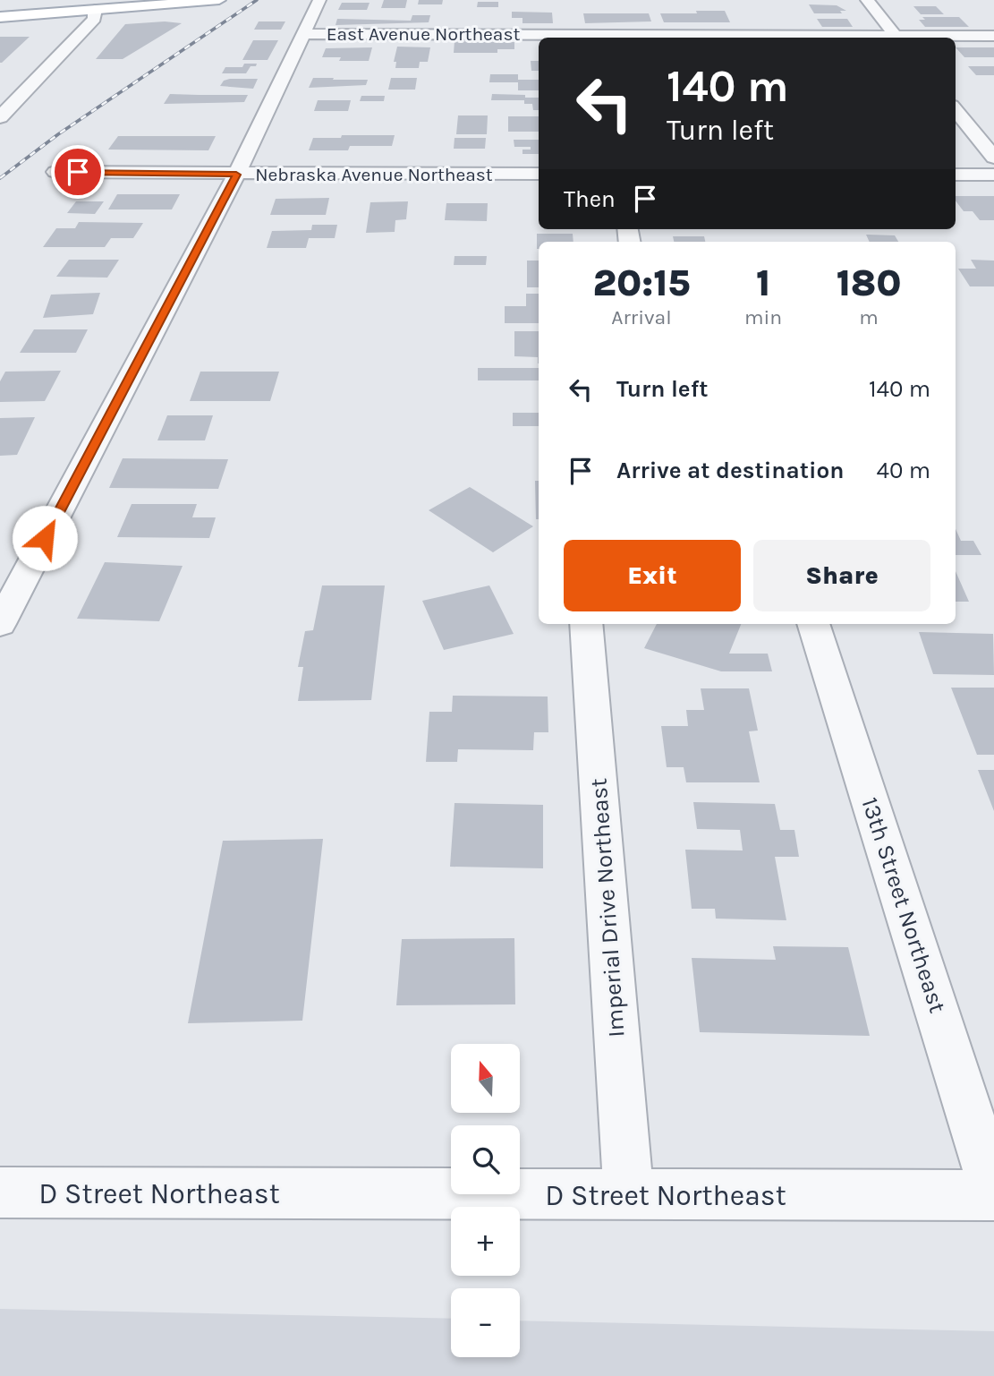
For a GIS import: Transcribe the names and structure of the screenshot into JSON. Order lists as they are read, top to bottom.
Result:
{
  "streets": {
    "street": [
      "East Avenue Northeast",
      "Nebraska Avenue Northeast",
      "13th Street Northeast",
      "Imperial Drive Northeast",
      "D Street Northeast"
    ]
  },
  "crossings": [
    ["Imperial Drive Northeast", "D Street Northeast"]
  ],
  "north": "top",
  "page": {
    "turn": ["140 m", "Turn left"],
    "then": "Then",
    "eta": [
      "20:15",
      "Arrival",
      "1",
      "min",
      "180",
      "m"
    ],
    "list": [
      {
        "name": "Turn left",
        "value": "140 m"
      },
      {
        "name": "Arrive at destination",
        "value": "40 m"
      }
    ],
    "buttons": ["Exit", "Share"],
    "map_buttons": ["+", "−"]
  }
}
